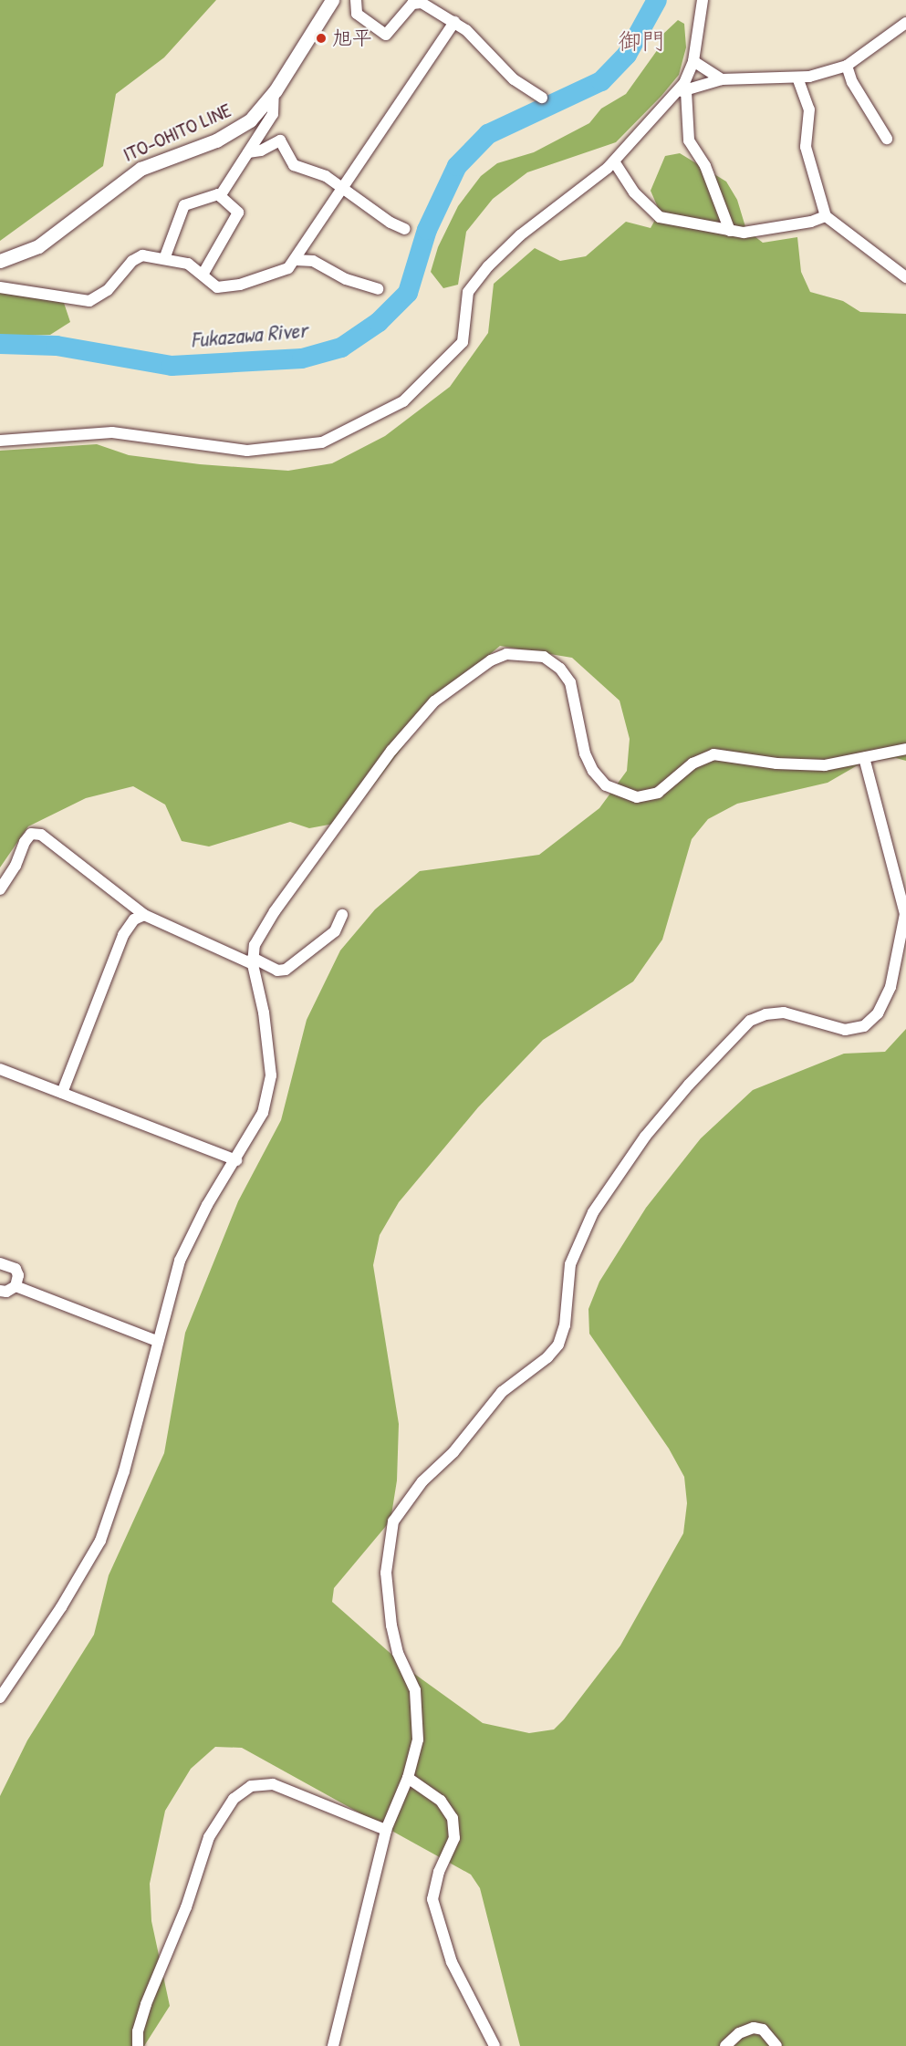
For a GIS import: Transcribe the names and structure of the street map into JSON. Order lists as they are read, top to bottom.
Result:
{
  "streets": {
    "main road": ["ITO-OHITO LINE"]
  },
  "districts": ["御門"],
  "water": ["Fukazawa River"],
  "places": ["旭平"]
}
